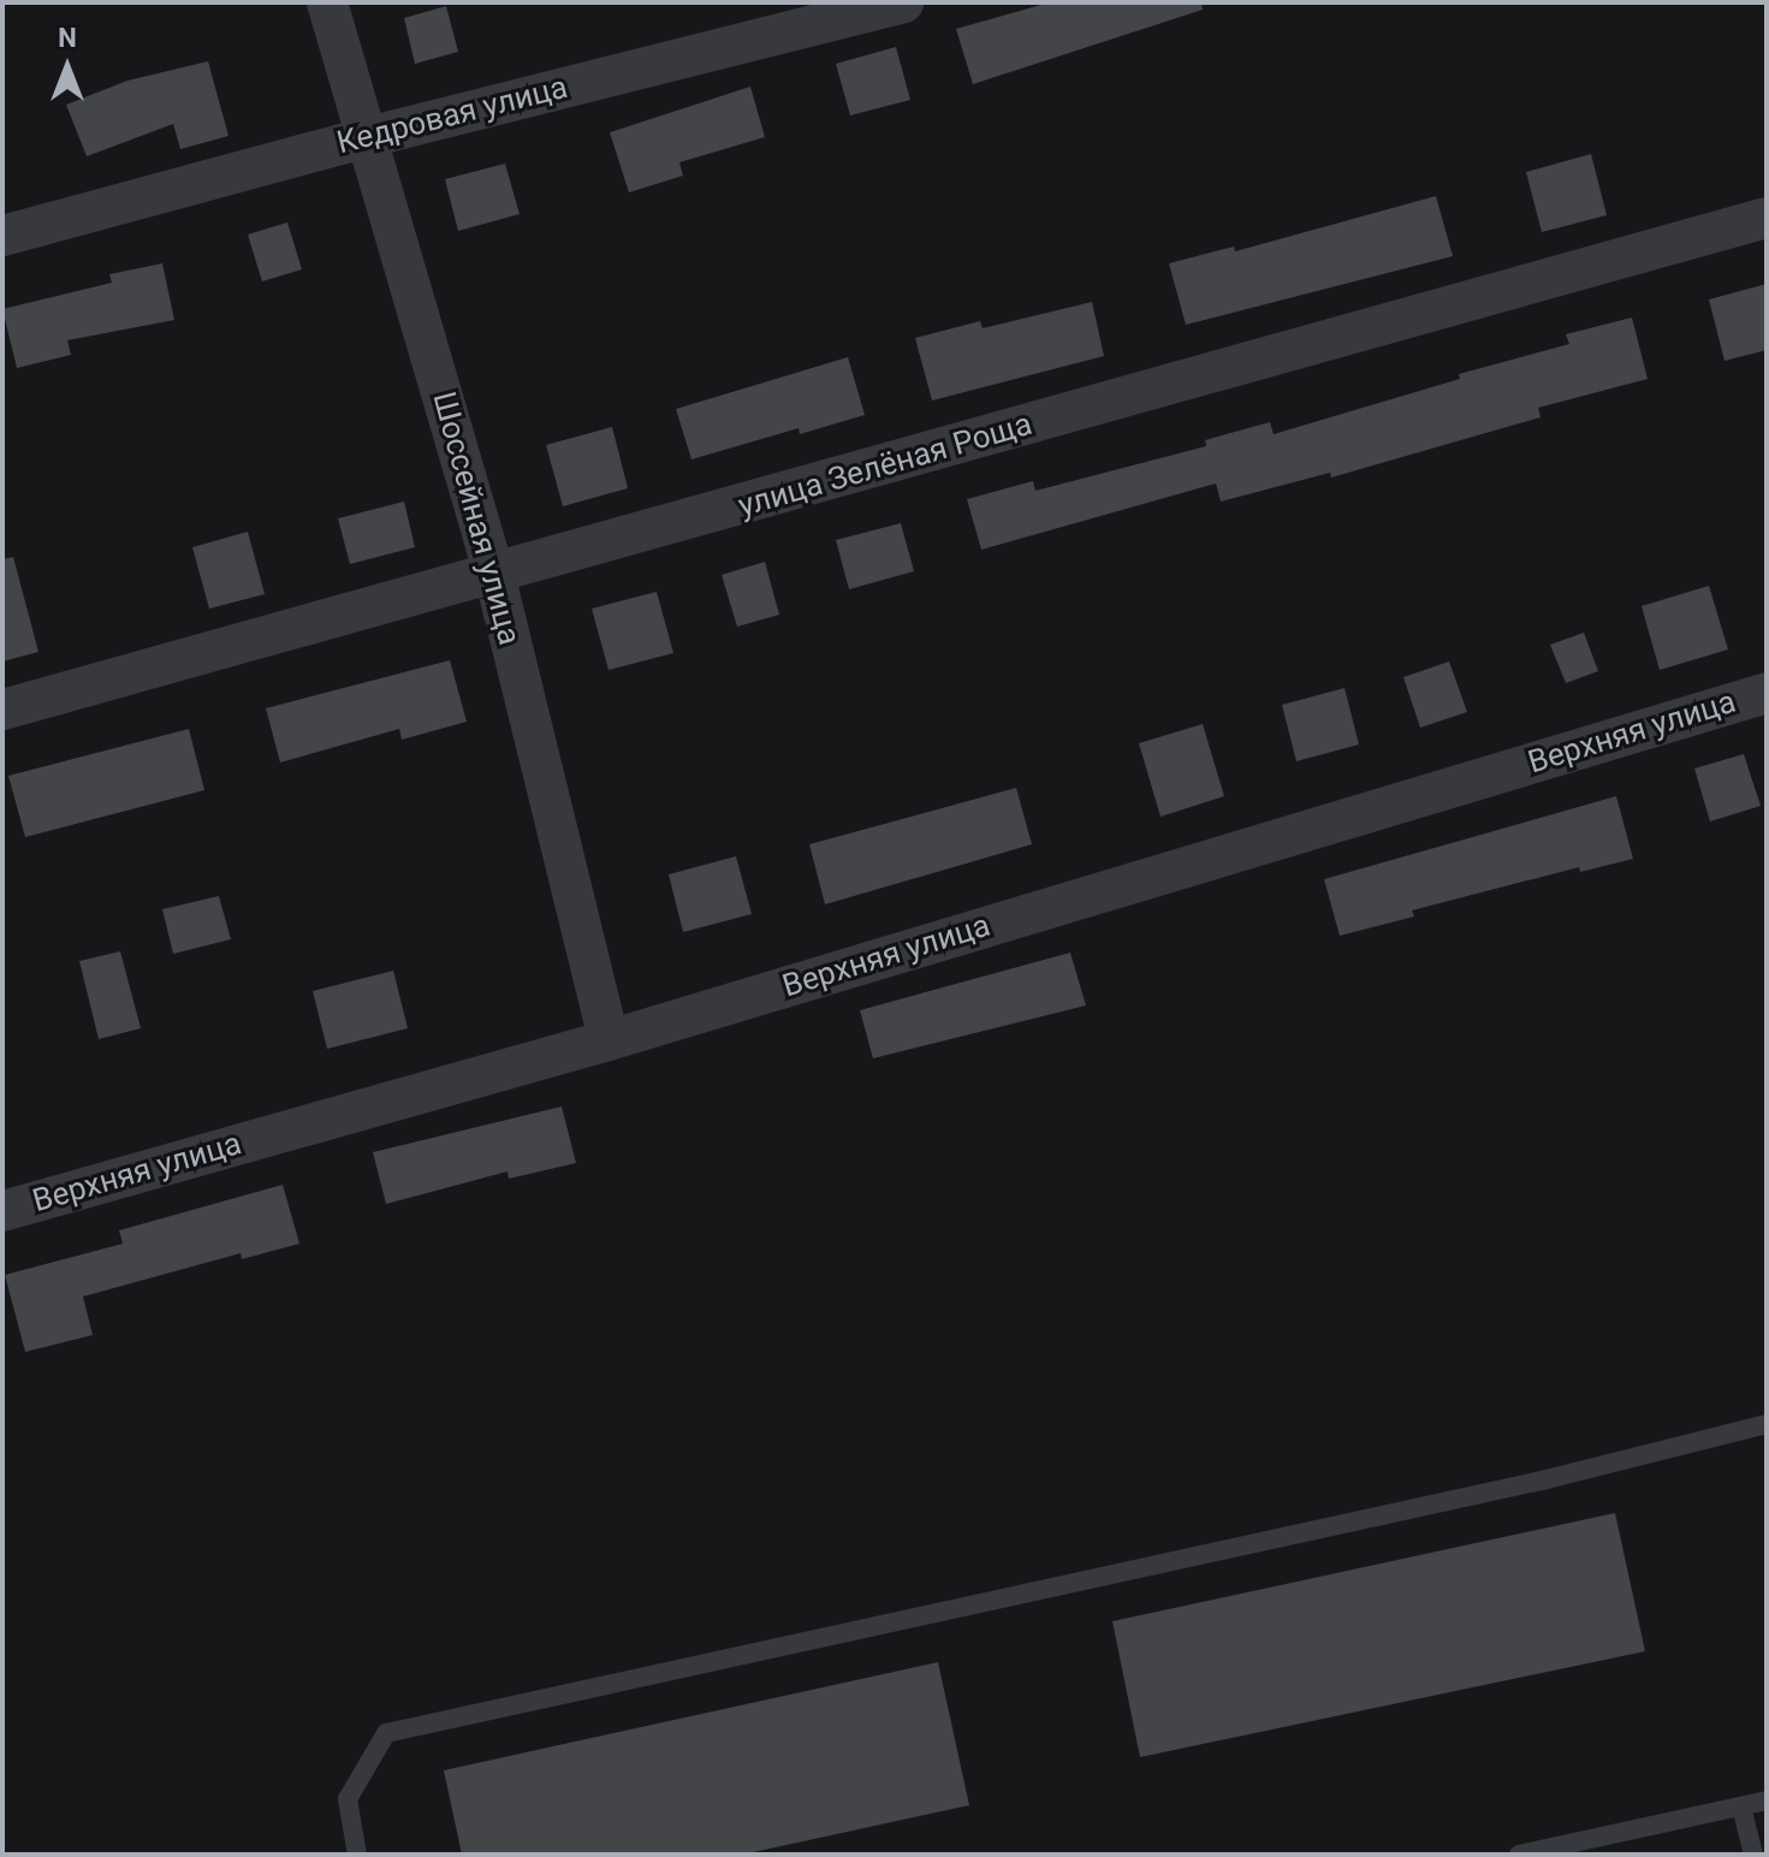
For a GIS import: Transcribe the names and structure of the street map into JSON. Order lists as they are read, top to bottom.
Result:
{
  "streets": {
    "street": [
      "Кедровая улица",
      "улица Зелёная Роща",
      "Шоссейная улица",
      "Верхняя улица"
    ]
  },
  "crossings": [
    ["Кедровая улица", "Шоссейная улица"],
    ["улица Зелёная Роща", "Шоссейная улица"],
    ["Шоссейная улица", "Верхняя улица"]
  ],
  "north": "top"
}
